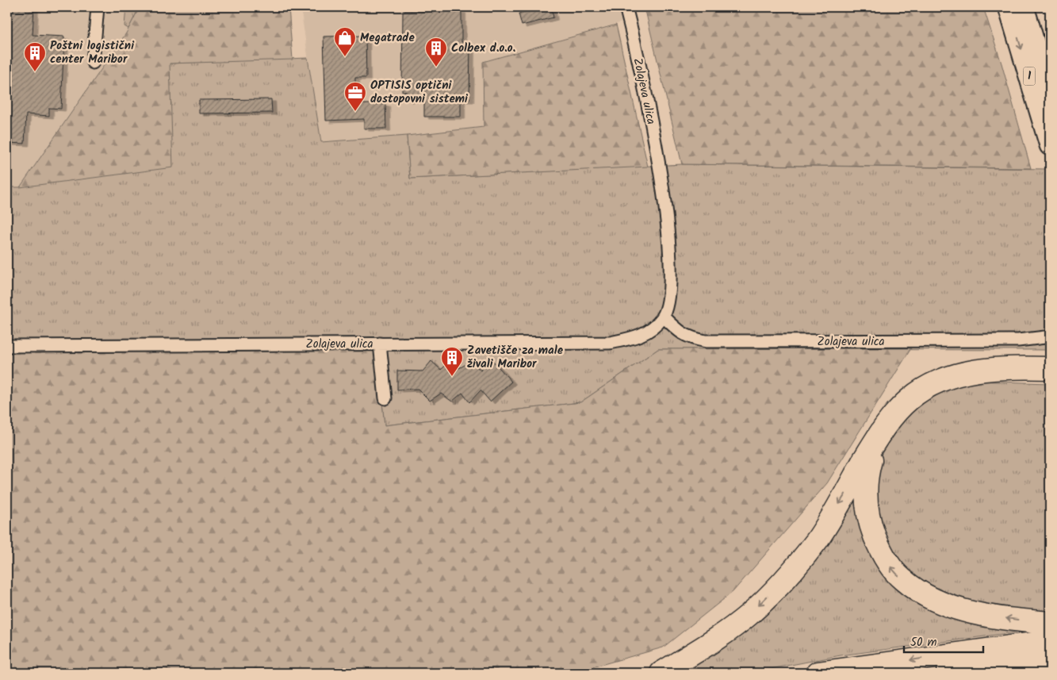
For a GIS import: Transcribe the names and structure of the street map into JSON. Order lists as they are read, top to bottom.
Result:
{
  "streets": {
    "main road": ["1"],
    "street": ["Zolajeva ulica"]
  },
  "places": {
    "shop": ["Megatrade"],
    "building": ["Colbex d.o.o.", "Poštni logistični center Maribor", "Zavetišče za male živali Maribor"],
    "office": ["OPTISIS optični dostopovni sistemi"]
  },
  "scale_bar": "50 m"
}
